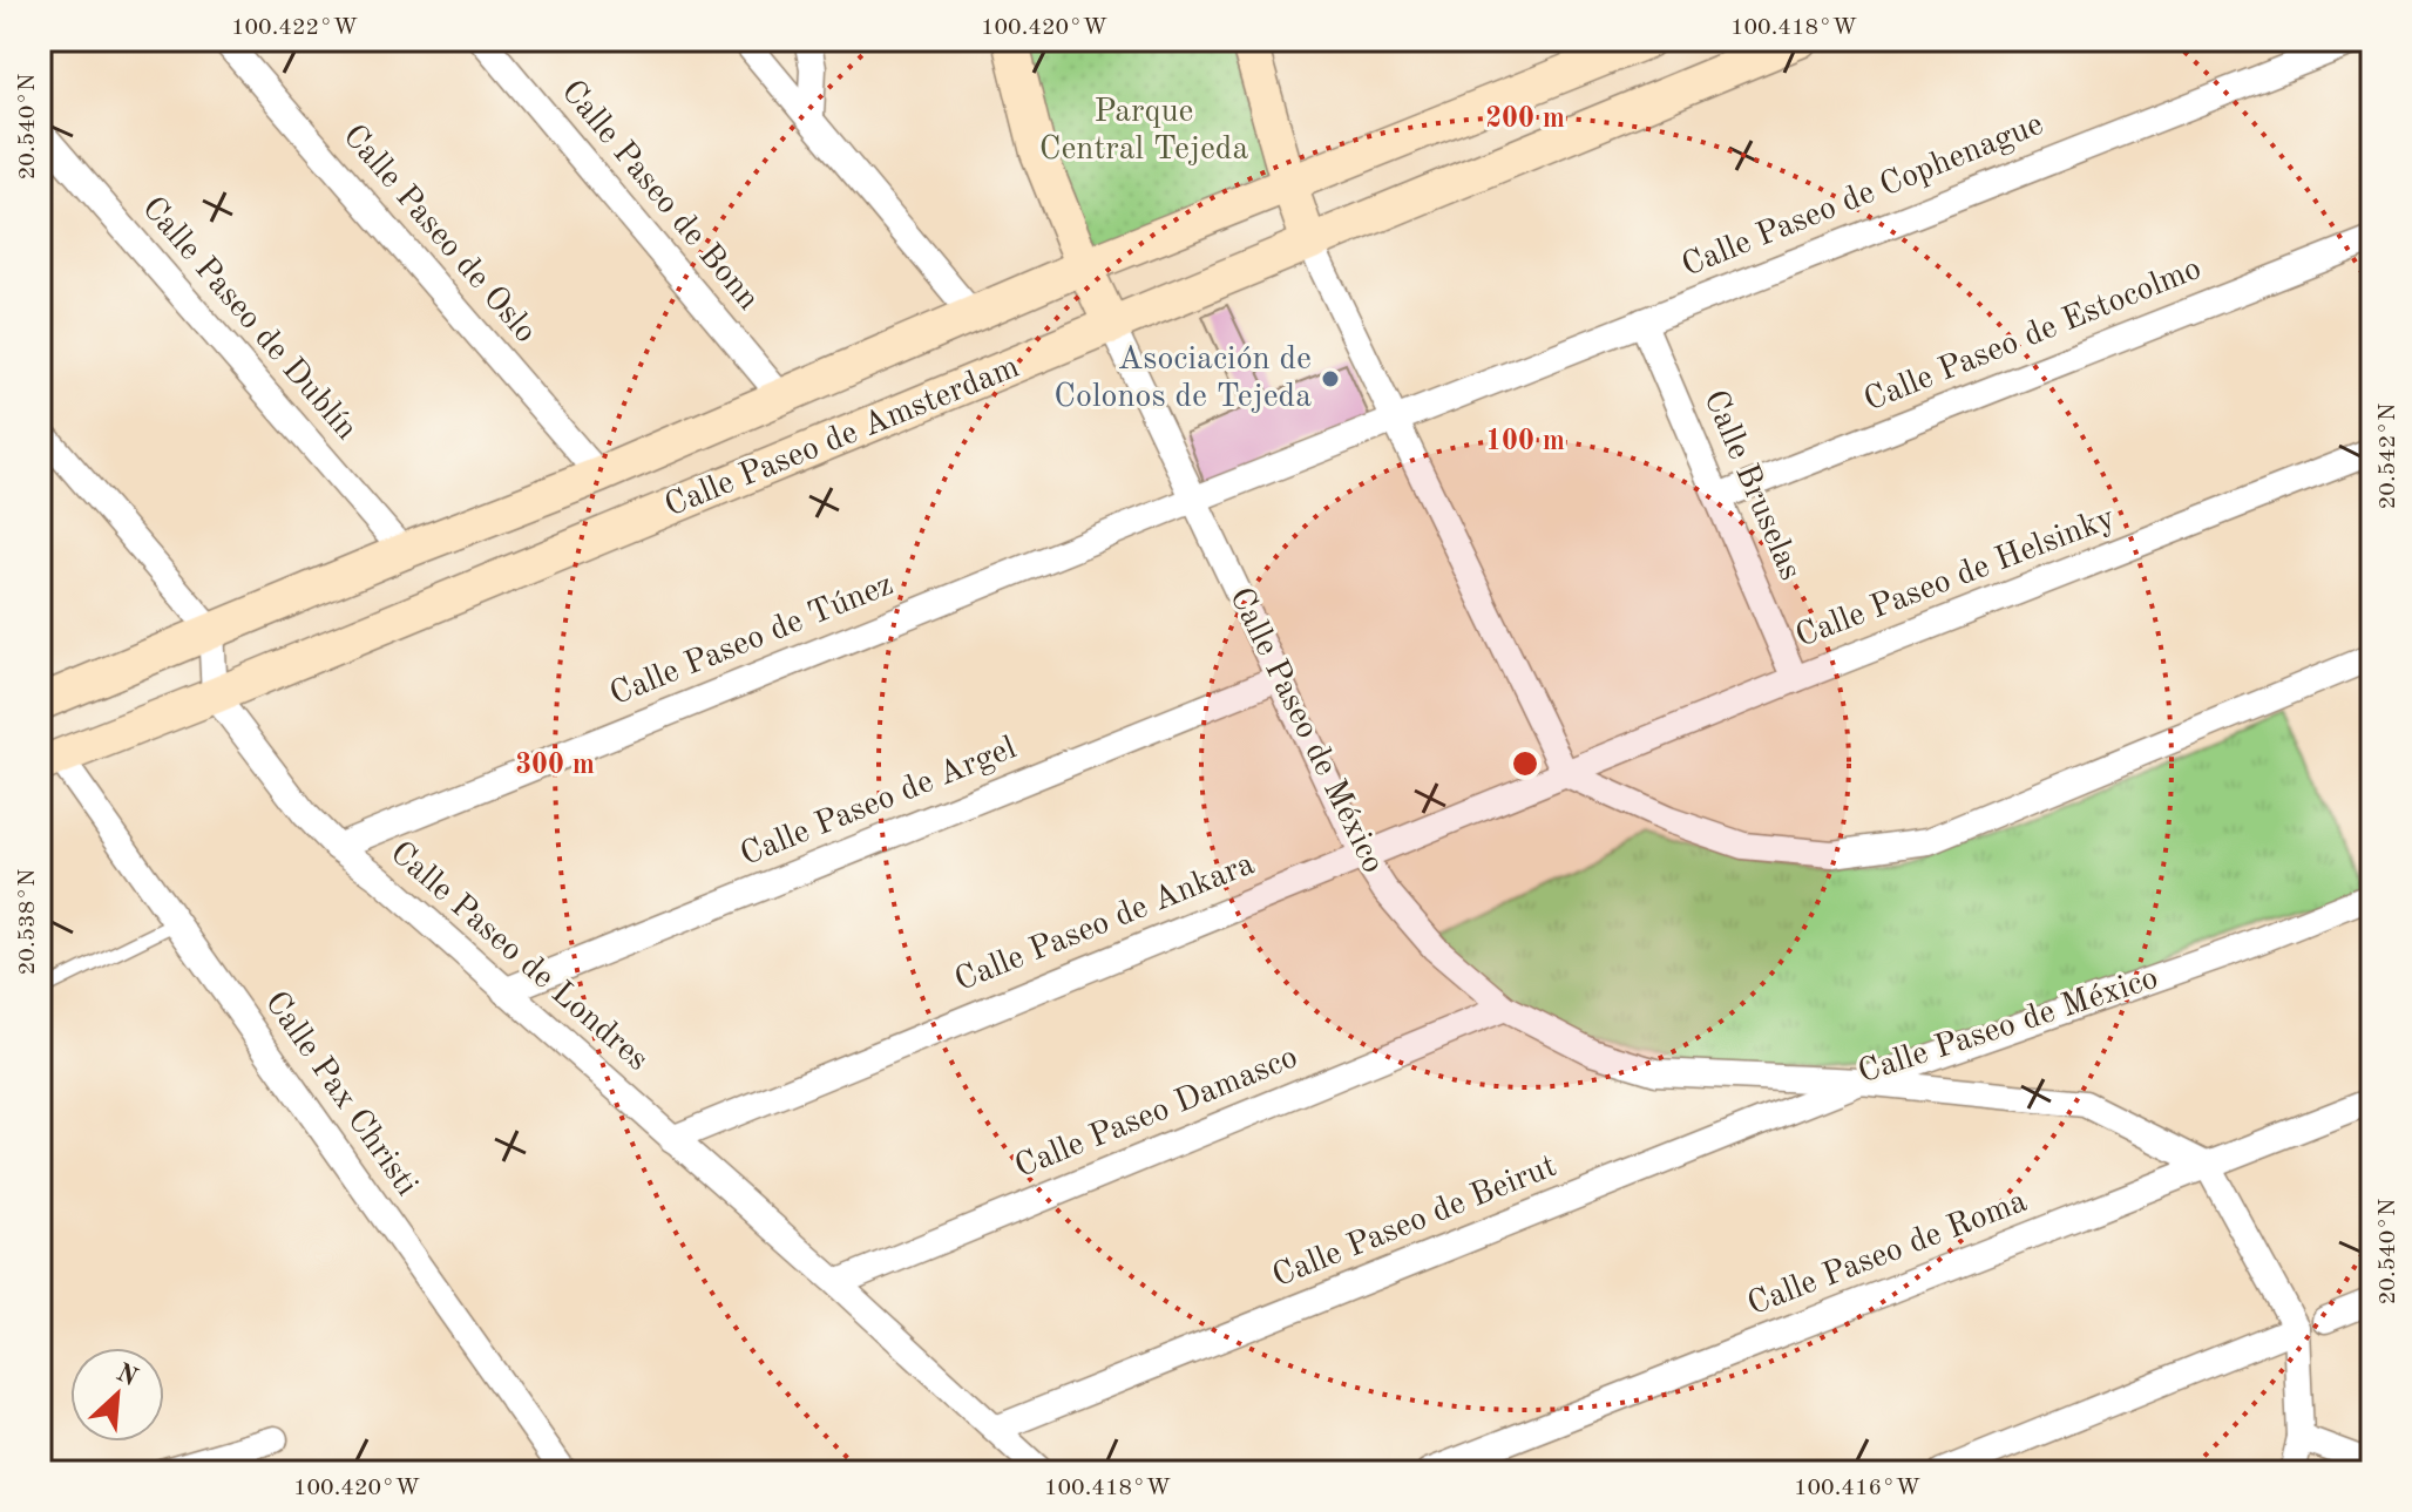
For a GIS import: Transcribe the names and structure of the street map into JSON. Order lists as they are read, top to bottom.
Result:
{
  "streets": {
    "main road": ["Calle Paseo de Amsterdam", "Calle Paseo de México"],
    "street": [
      "Calle Paseo de Bonn",
      "Calle Paseo de Cophenague",
      "Calle Paseo de Oslo",
      "Calle Paseo de Dublín",
      "Calle Paseo de Estocolmo",
      "Calle Bruselas",
      "Calle Paseo de Helsinky",
      "Calle Paseo de Túnez",
      "Calle Paseo de Argel",
      "Calle Paseo de Ankara",
      "Calle Paseo de Londres",
      "Calle Pax Christi",
      "Calle Paseo Damasco",
      "Calle Paseo de Beirut",
      "Calle Paseo de Roma"
    ]
  },
  "crossings": [
    ["Calle Paseo de Bonn", "Calle Paseo de Amsterdam"],
    ["Calle Paseo de Cophenague", "Calle Bruselas"],
    ["Calle Paseo de Cophenague", "Calle Paseo de Túnez"],
    ["Calle Paseo de Oslo", "Calle Paseo de Amsterdam"],
    ["Calle Paseo de Dublín", "Calle Paseo de Amsterdam"],
    ["Calle Paseo de Estocolmo", "Calle Bruselas"],
    ["Calle Paseo de Amsterdam", "Calle Paseo de México"],
    ["Calle Paseo de Amsterdam", "Calle Paseo de Londres"],
    ["Calle Paseo de Amsterdam", "Calle Pax Christi"],
    ["Calle Bruselas", "Calle Paseo de Helsinky"],
    ["Calle Paseo de Helsinky", "Calle Paseo de Ankara"],
    ["Calle Paseo de Túnez", "Calle Paseo de México"],
    ["Calle Paseo de Túnez", "Calle Paseo de Londres"],
    ["Calle Paseo de México", "Calle Paseo de Argel"],
    ["Calle Paseo de México", "Calle Paseo de Ankara"],
    ["Calle Paseo de México", "Calle Paseo Damasco"],
    ["Calle Paseo de México", "Calle Paseo de Beirut"],
    ["Calle Paseo de Argel", "Calle Paseo de Londres"],
    ["Calle Paseo de Ankara", "Calle Paseo de Londres"],
    ["Calle Paseo de Londres", "Calle Paseo Damasco"],
    ["Calle Paseo de Londres", "Calle Paseo de Beirut"]
  ],
  "parks": ["Parque Central Tejeda"],
  "places": ["Asociación de Colonos de Tejeda"],
  "north": "top right",
  "coordinates": [
    "100.422°W",
    "100.420°W",
    "100.418°W",
    "20.540°N",
    "20.542°N",
    "20.538°N",
    "100.416°W"
  ],
  "rings": ["200 m", "100 m", "300 m"]
}
